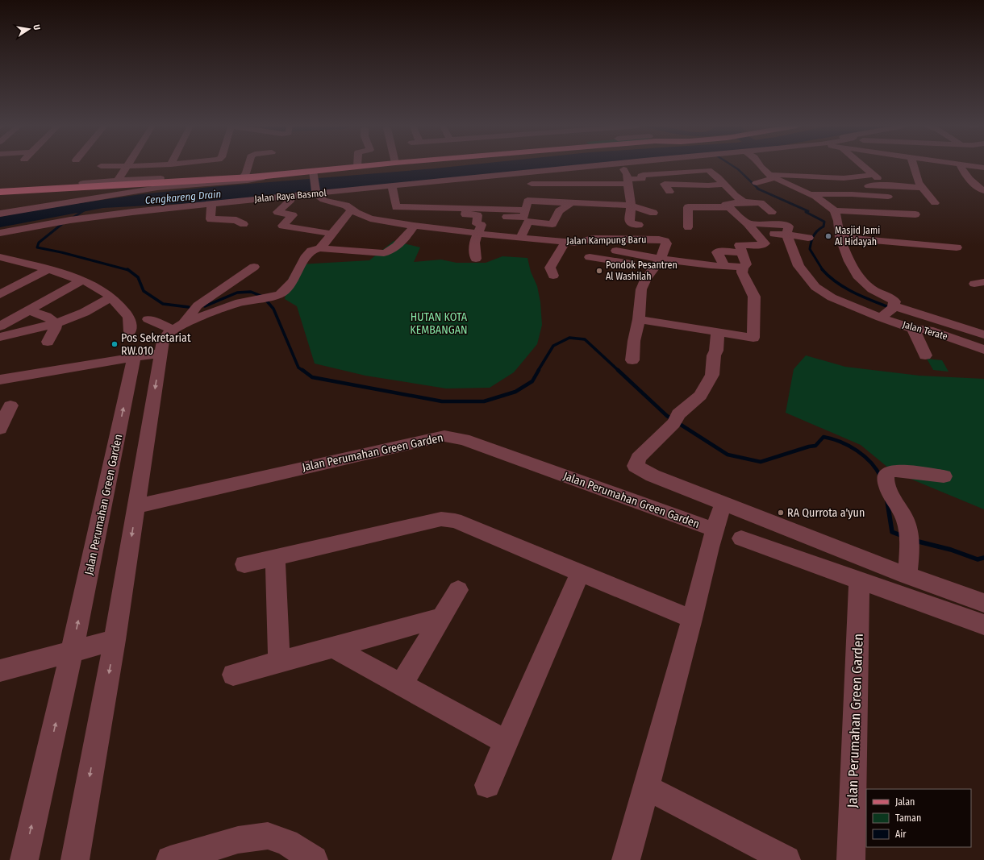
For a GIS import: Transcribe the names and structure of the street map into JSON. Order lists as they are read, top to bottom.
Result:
{
  "streets": {
    "street": [
      "Jalan Raya Basmol",
      "Jalan Kampung Baru",
      "Jalan Terate",
      "Jalan Perumahan Green Garden"
    ]
  },
  "crossings": [
    ["Jalan Raya Basmol", "Jalan Kampung Baru"]
  ],
  "water": ["Cengkareng Drain"],
  "parks": ["HUTAN KOTA KEMBANGAN"],
  "places": [
    "Masjid Jami Al Hidayah",
    "Pondok Pesantren Al Washilah",
    "Pos Sekretariat RW.010",
    "RA Qurrota a'yun"
  ],
  "legend": ["Jalan", "Taman", "Air"],
  "north": "right"
}
